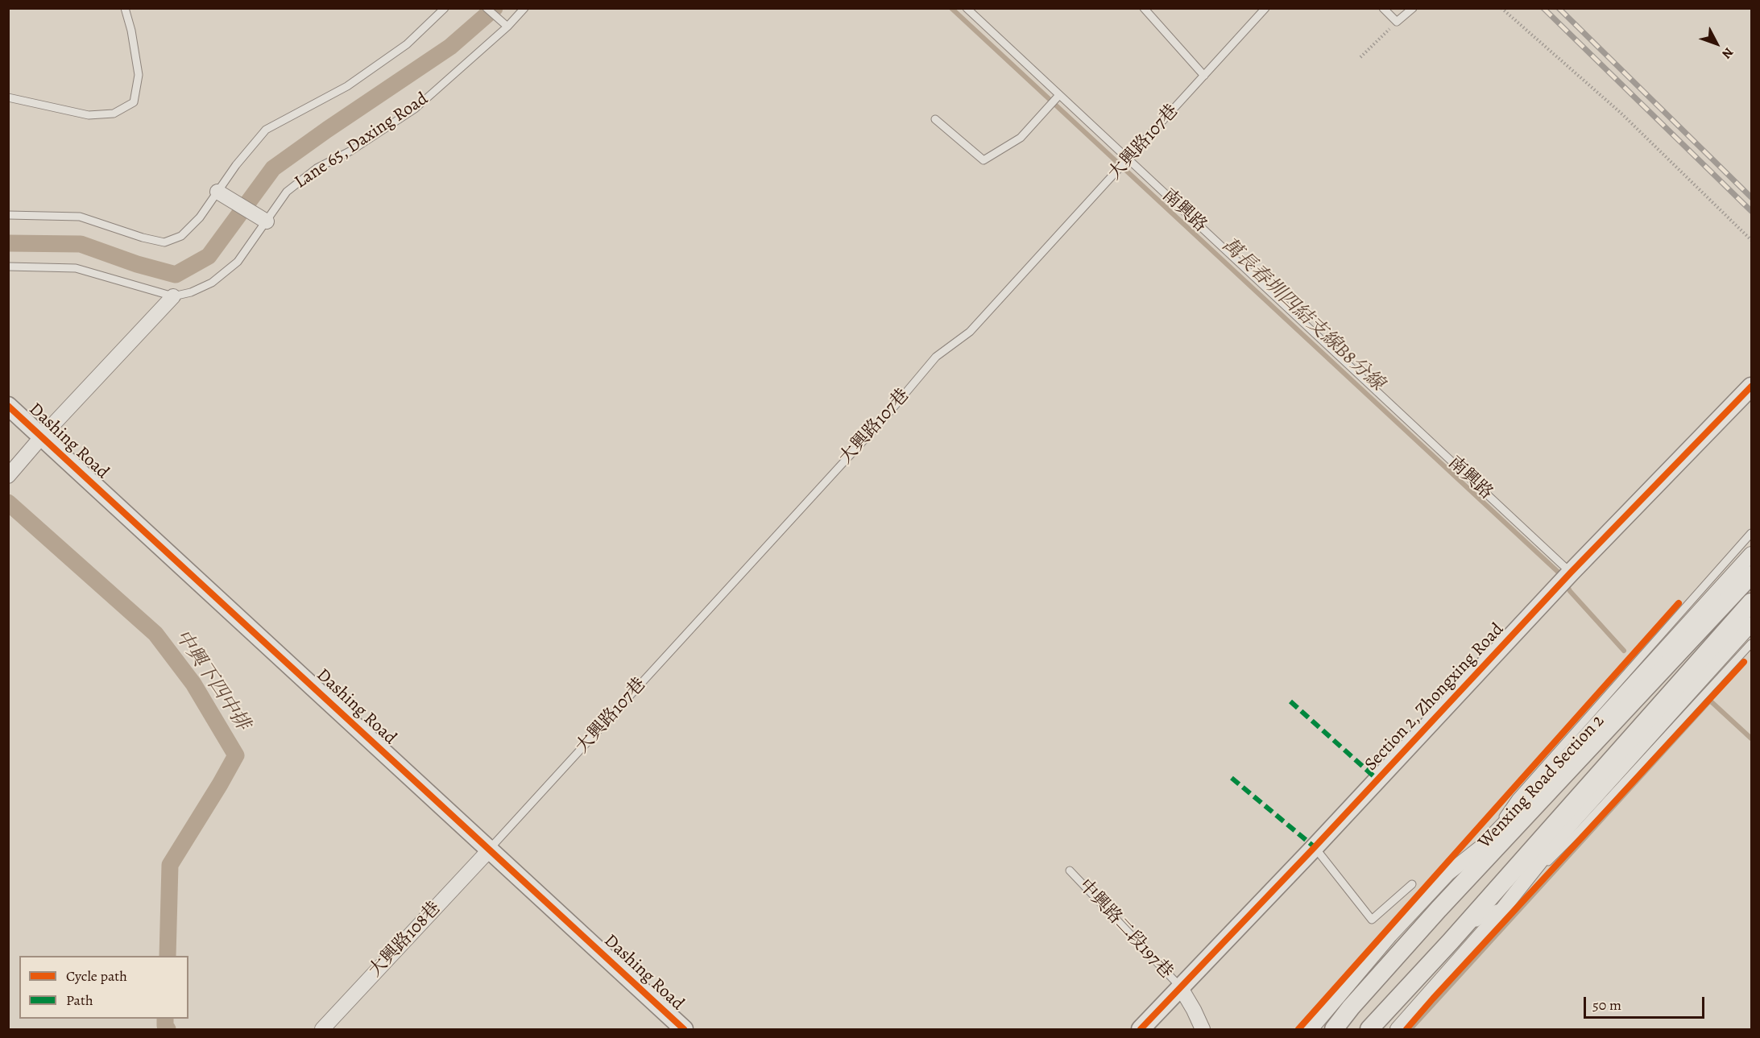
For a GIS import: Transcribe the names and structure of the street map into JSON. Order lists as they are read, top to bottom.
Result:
{
  "streets": {
    "street": [
      "Dashing Road",
      "Section 2, Zhongxing Road",
      "Wenxing Road Section 2",
      "大興路108巷"
    ],
    "lane": [
      "Lane 65, Daxing Road",
      "大興路107巷",
      "南興路",
      "中興路二段197巷"
    ]
  },
  "crossings": [
    ["大興路107巷", "南興路"],
    ["大興路107巷", "Dashing Road"],
    ["大興路107巷", "大興路108巷"],
    ["南興路", "Section 2, Zhongxing Road"],
    ["Dashing Road", "大興路108巷"],
    ["Section 2, Zhongxing Road", "中興路二段197巷"]
  ],
  "water": ["萬長春圳四結支線B8分線", "中興下四中排"],
  "legend": ["Cycle path", "Path"],
  "scale_bar": "50 m",
  "north": "bottom right"
}
